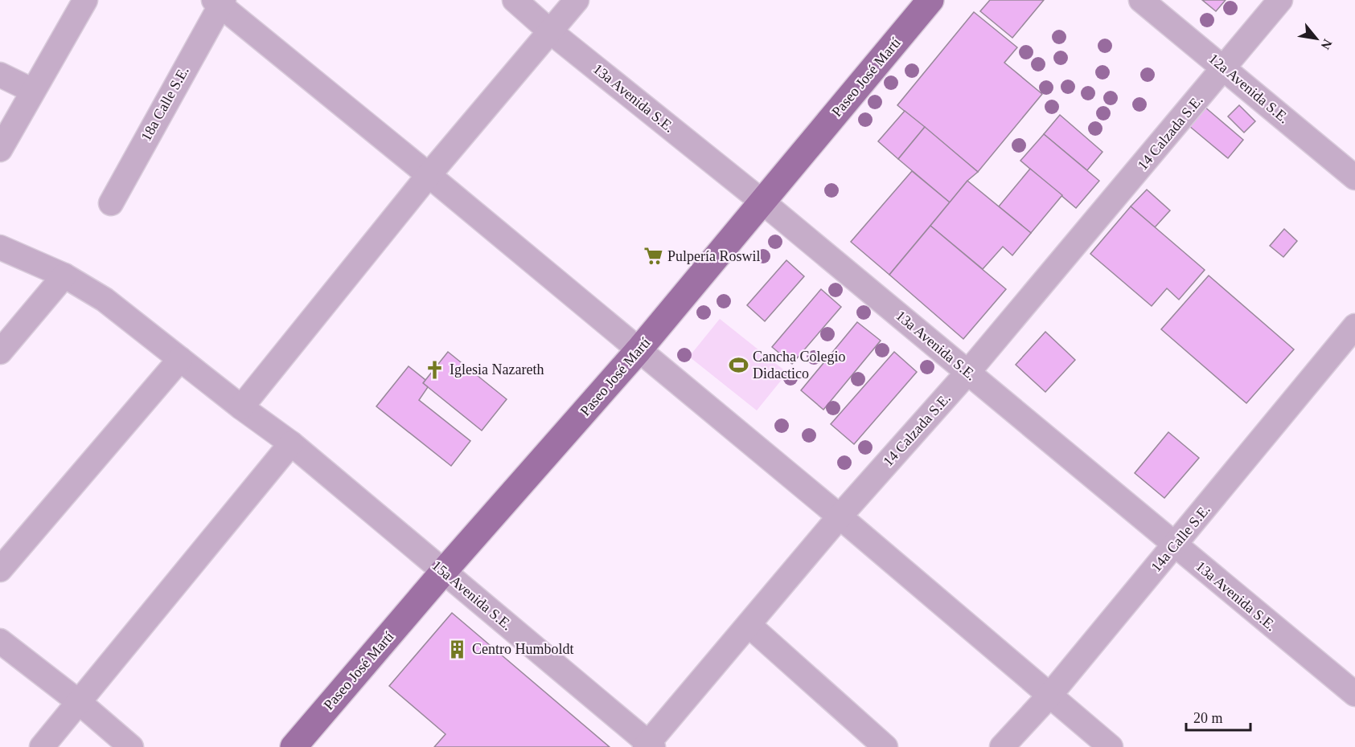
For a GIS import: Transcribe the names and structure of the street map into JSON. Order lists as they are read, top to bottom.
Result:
{
  "streets": {
    "main road": ["Paseo José Martí"],
    "street": [
      "12a Avenida S.E.",
      "13a Avenida S.E.",
      "18a Calle S.E.",
      "14 Calzada S.E.",
      "14a Calle S.E.",
      "15a Avenida S.E."
    ]
  },
  "crossings": [
    ["Paseo José Martí", "13a Avenida S.E."],
    ["Paseo José Martí", "15a Avenida S.E."],
    ["12a Avenida S.E.", "14 Calzada S.E."],
    ["13a Avenida S.E.", "14 Calzada S.E."],
    ["13a Avenida S.E.", "14a Calle S.E."],
    ["14 Calzada S.E.", "15a Avenida S.E."]
  ],
  "places": {
    "supermarket": ["Pulpería Roswil"],
    "sports": ["Cancha Colegio Didactico"],
    "church": ["Iglesia Nazareth"],
    "building": ["Centro Humboldt"]
  },
  "scale_bar": "20 m",
  "north": "bottom right"
}
